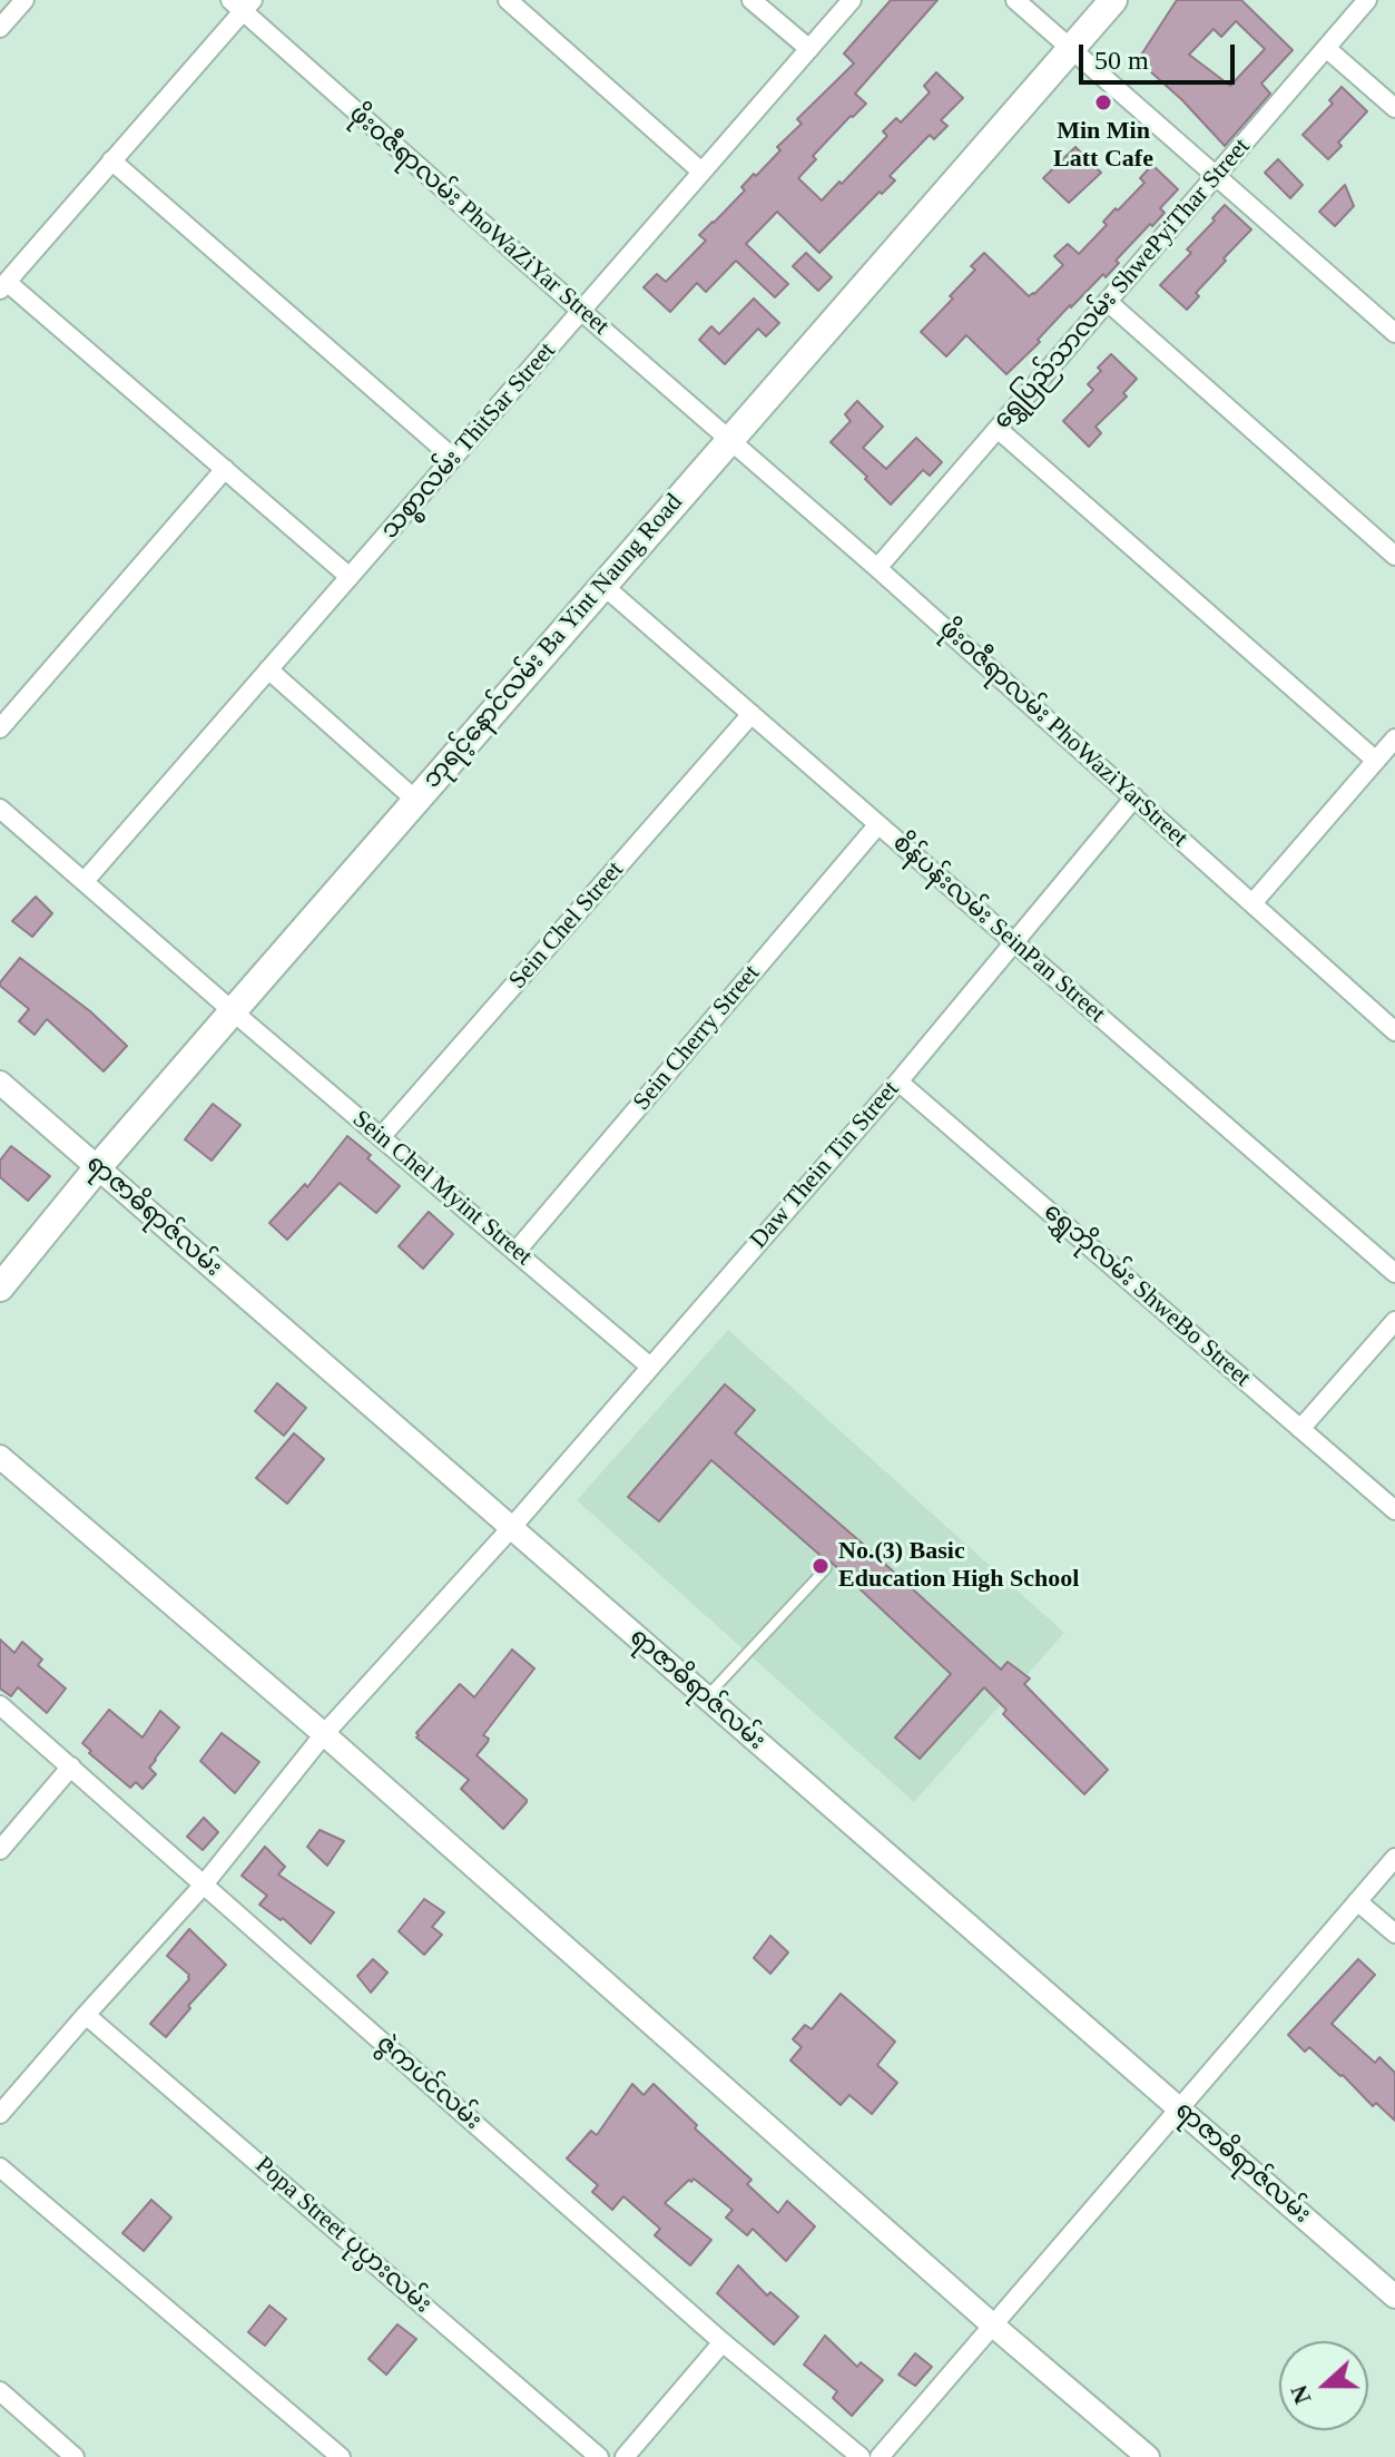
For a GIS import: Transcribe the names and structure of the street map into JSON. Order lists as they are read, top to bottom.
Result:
{
  "streets": {
    "main road": ["ဘုရင့်နောင်လမ်း Ba Yint Naung Road"],
    "street": [
      "ဖိုးဝဇီရာလမ်း PhoWaZiYar Street",
      "ရွှေပြည်သာလမ်း ShwePyiThar Street",
      "သစ္စာလမ်း ThitSar Street",
      "ဖိုးဝဇီရာလမ်း PhoWaziYarStreet",
      "Sein Chel Street",
      "စိန်ပန်းလမ်း SeinPan Street",
      "Sein Cherry Street",
      "Daw Thein Tin Street",
      "Sein Chel Myint Street",
      "ရာဇာဓိရာဇ်လမ်း",
      "ရွှေဘိုလမ်း ShweBo Street",
      "ဇွဲကပင်လမ်း",
      "Popa Street ပုပ္ပားလမ်း"
    ]
  },
  "crossings": [
    ["ဖိုးဝဇီရာလမ်း PhoWaZiYar Street", "သစ္စာလမ်း ThitSar Street"],
    ["ဖိုးဝဇီရာလမ်း PhoWaZiYar Street", "ဘုရင့်နောင်လမ်း Ba Yint Naung Road"],
    ["ဖိုးဝဇီရာလမ်း PhoWaZiYar Street", "ဖိုးဝဇီရာလမ်း PhoWaziYarStreet"],
    ["ရွှေပြည်သာလမ်း ShwePyiThar Street", "ဖိုးဝဇီရာလမ်း PhoWaziYarStreet"],
    ["သစ္စာလမ်း ThitSar Street", "Sein Chel Myint Street"],
    ["ဘုရင့်နောင်လမ်း Ba Yint Naung Road", "ဖိုးဝဇီရာလမ်း PhoWaziYarStreet"],
    ["ဘုရင့်နောင်လမ်း Ba Yint Naung Road", "စိန်ပန်းလမ်း SeinPan Street"],
    ["ဘုရင့်နောင်လမ်း Ba Yint Naung Road", "Sein Chel Myint Street"],
    ["ဘုရင့်နောင်လမ်း Ba Yint Naung Road", "ရာဇာဓိရာဇ်လမ်း"],
    ["ဖိုးဝဇီရာလမ်း PhoWaziYarStreet", "Daw Thein Tin Street"],
    ["Sein Chel Street", "စိန်ပန်းလမ်း SeinPan Street"],
    ["Sein Chel Street", "Sein Chel Myint Street"],
    ["စိန်ပန်းလမ်း SeinPan Street", "Sein Cherry Street"],
    ["စိန်ပန်းလမ်း SeinPan Street", "Daw Thein Tin Street"],
    ["Sein Cherry Street", "Sein Chel Myint Street"],
    ["Daw Thein Tin Street", "Sein Chel Myint Street"],
    ["Daw Thein Tin Street", "ရာဇာဓိရာဇ်လမ်း"],
    ["Daw Thein Tin Street", "ရွှေဘိုလမ်း ShweBo Street"],
    ["Daw Thein Tin Street", "ဇွဲကပင်လမ်း"],
    ["Daw Thein Tin Street", "Popa Street ပုပ္ပားလမ်း"]
  ],
  "places": ["Min Min Latt Cafe", "No.(3) Basic Education High School"],
  "scale_bar": "50 m",
  "north": "left"
}
